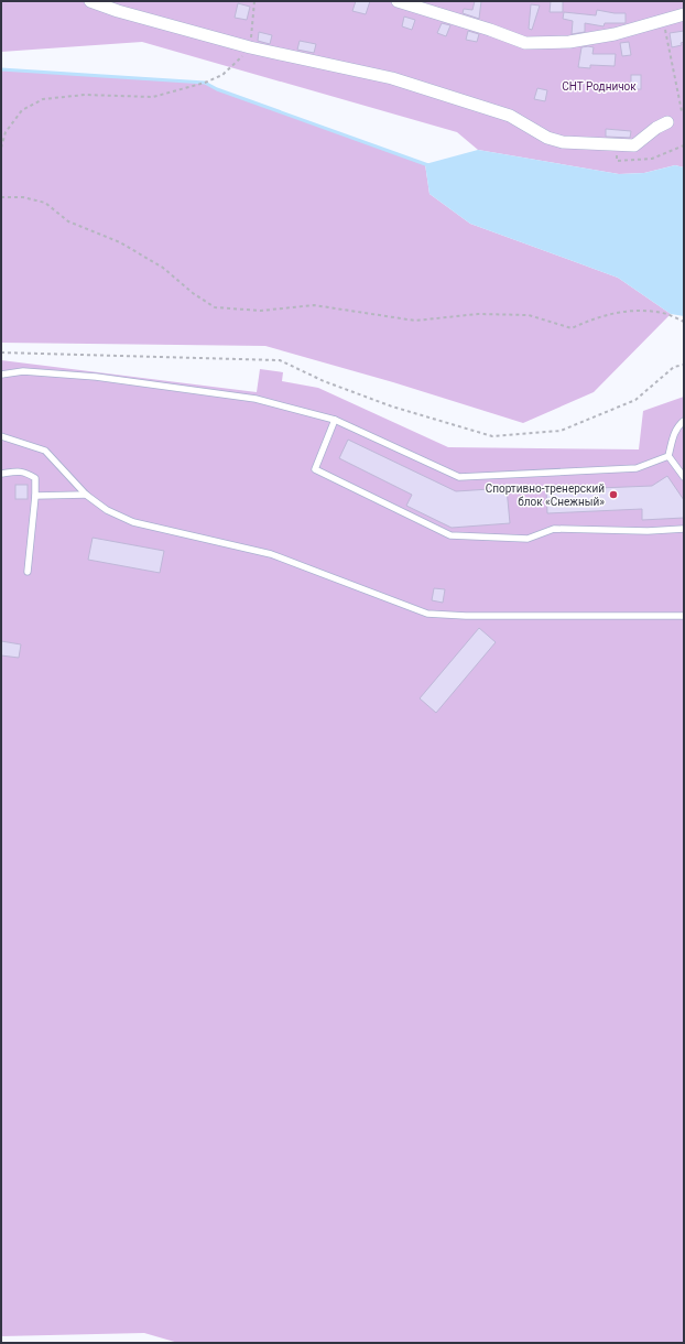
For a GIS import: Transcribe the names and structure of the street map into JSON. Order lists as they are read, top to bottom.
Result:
{
  "parks": ["СНТ Родничок"],
  "places": ["Спортивно-тренерский блок «Снежный»"]
}
